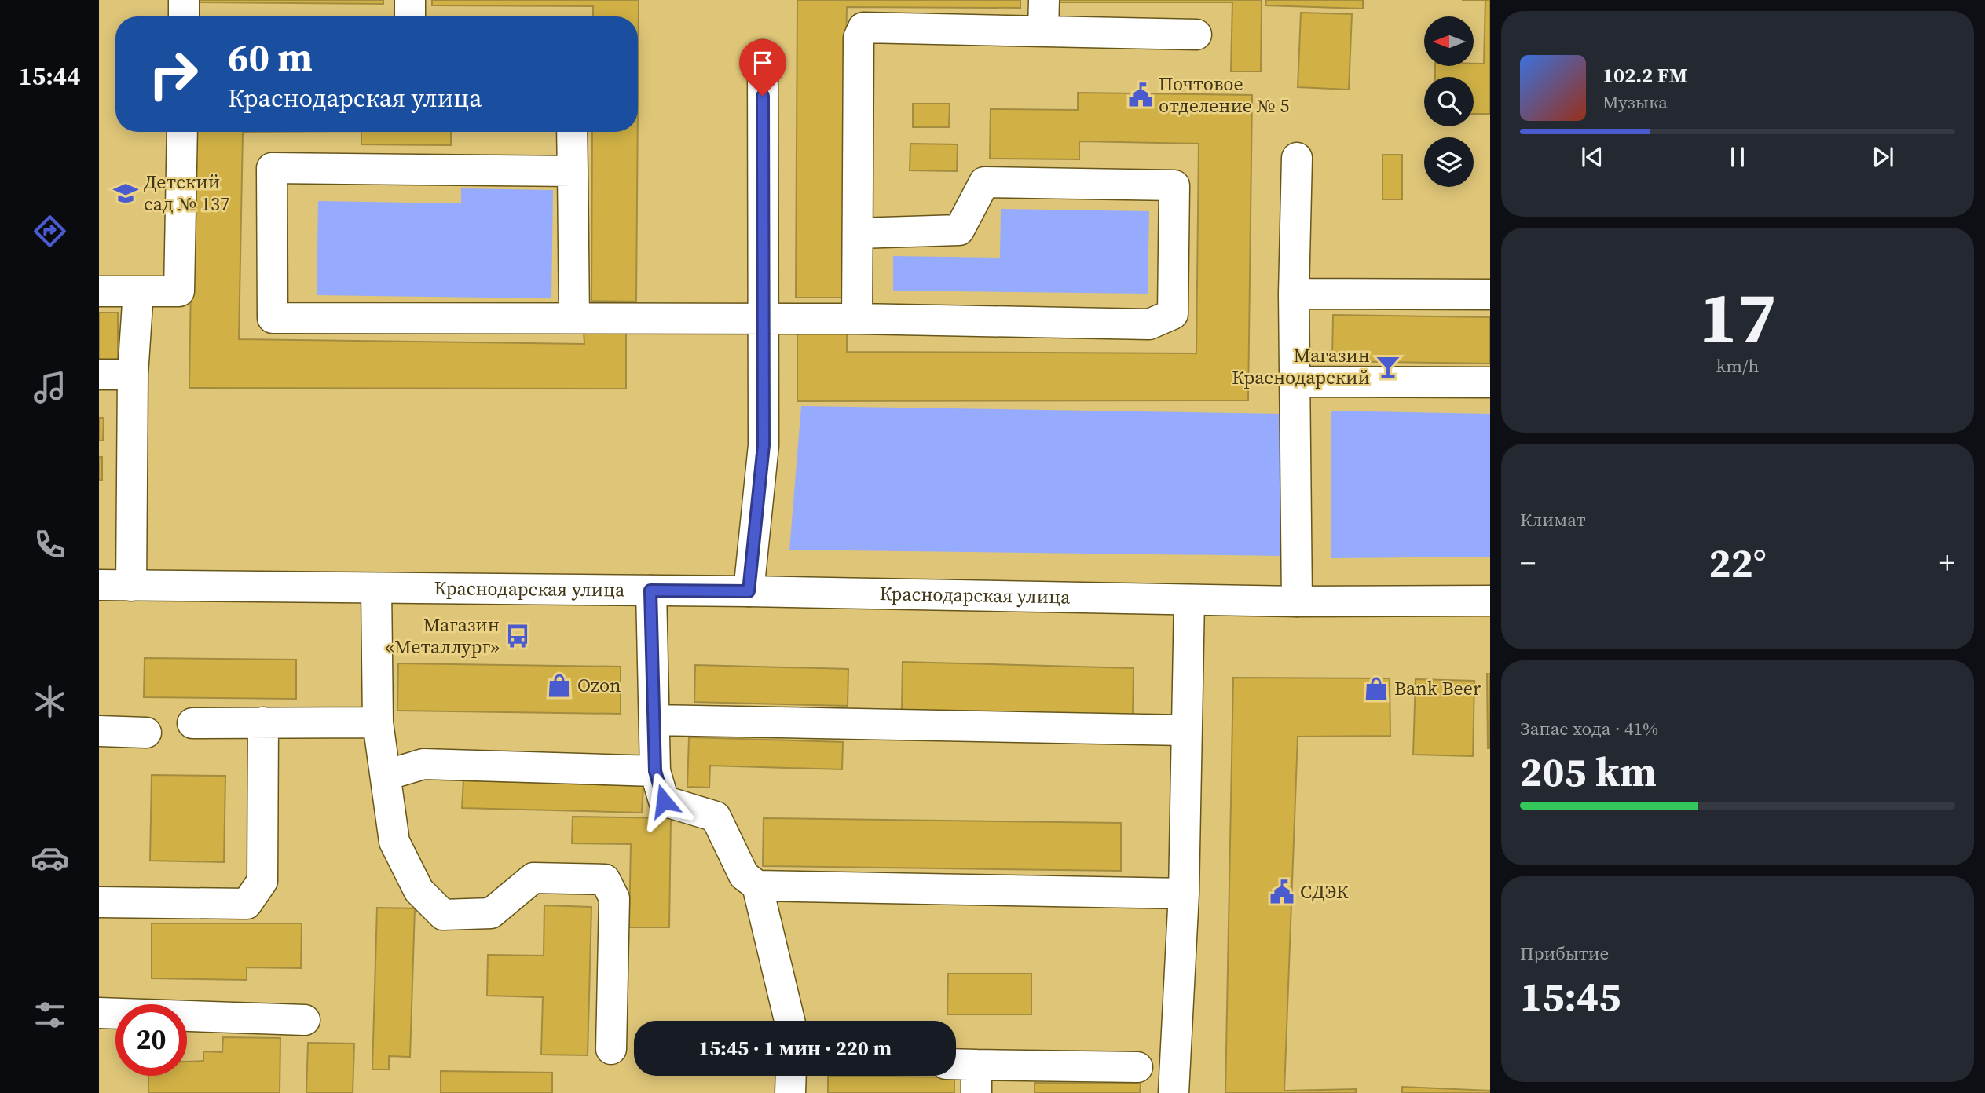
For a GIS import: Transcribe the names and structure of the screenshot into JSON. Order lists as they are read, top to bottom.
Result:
{
  "streets": {
    "main road": ["Краснодарская улица"]
  },
  "places": {
    "public building": ["Почтовое отделение № 5", "СДЭК"],
    "school or university": ["Детский сад № 137"],
    "bar": ["Магазин Краснодарский"],
    "bus stop": ["Магазин «Металлург»"],
    "shop": ["Ozon", "Bank Beer"]
  },
  "north": "left",
  "page": {
    "tabs": "15:44",
    "turn": ["60 m", "Краснодарская улица"],
    "song": ["102.2 FM", "Музыка"],
    "tile": [
      ["17", "km/h"],
      "Климат",
      ["Запас хода · 41%", "205 km"],
      ["Прибытие", "15:45"]
    ],
    "heat": ["−", "22°", "+"],
    "limit": "20",
    "trip": "15:45 · 1 мин · 220 m"
  }
}
